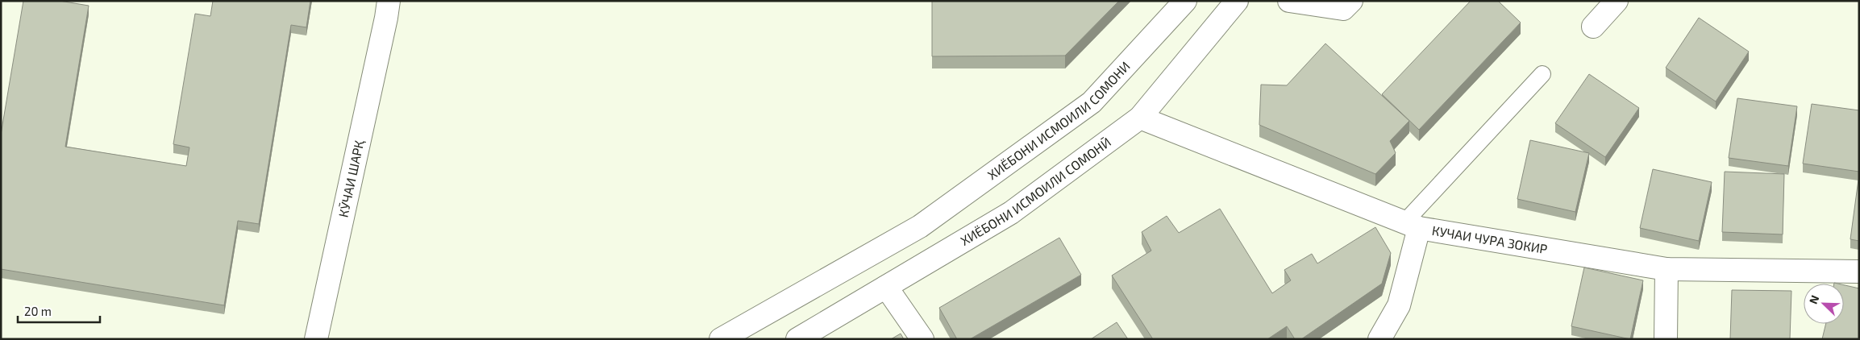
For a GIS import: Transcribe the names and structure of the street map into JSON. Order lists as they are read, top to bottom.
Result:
{
  "streets": {
    "main road": [
      "ХИЁБОНИ ИСМОИЛИ СОМОНИ",
      "КӮЧАИ ШАРҚ",
      "ХИЁБОНИ ИСМОИЛИ СОМОНӢ",
      "КУЧАИ ЧУРА ЗОКИР"
    ]
  },
  "crossings": [
    ["ХИЁБОНИ ИСМОИЛИ СОМОНӢ", "КУЧАИ ЧУРА ЗОКИР"]
  ],
  "scale_bar": "20 m",
  "north": "top left"
}
